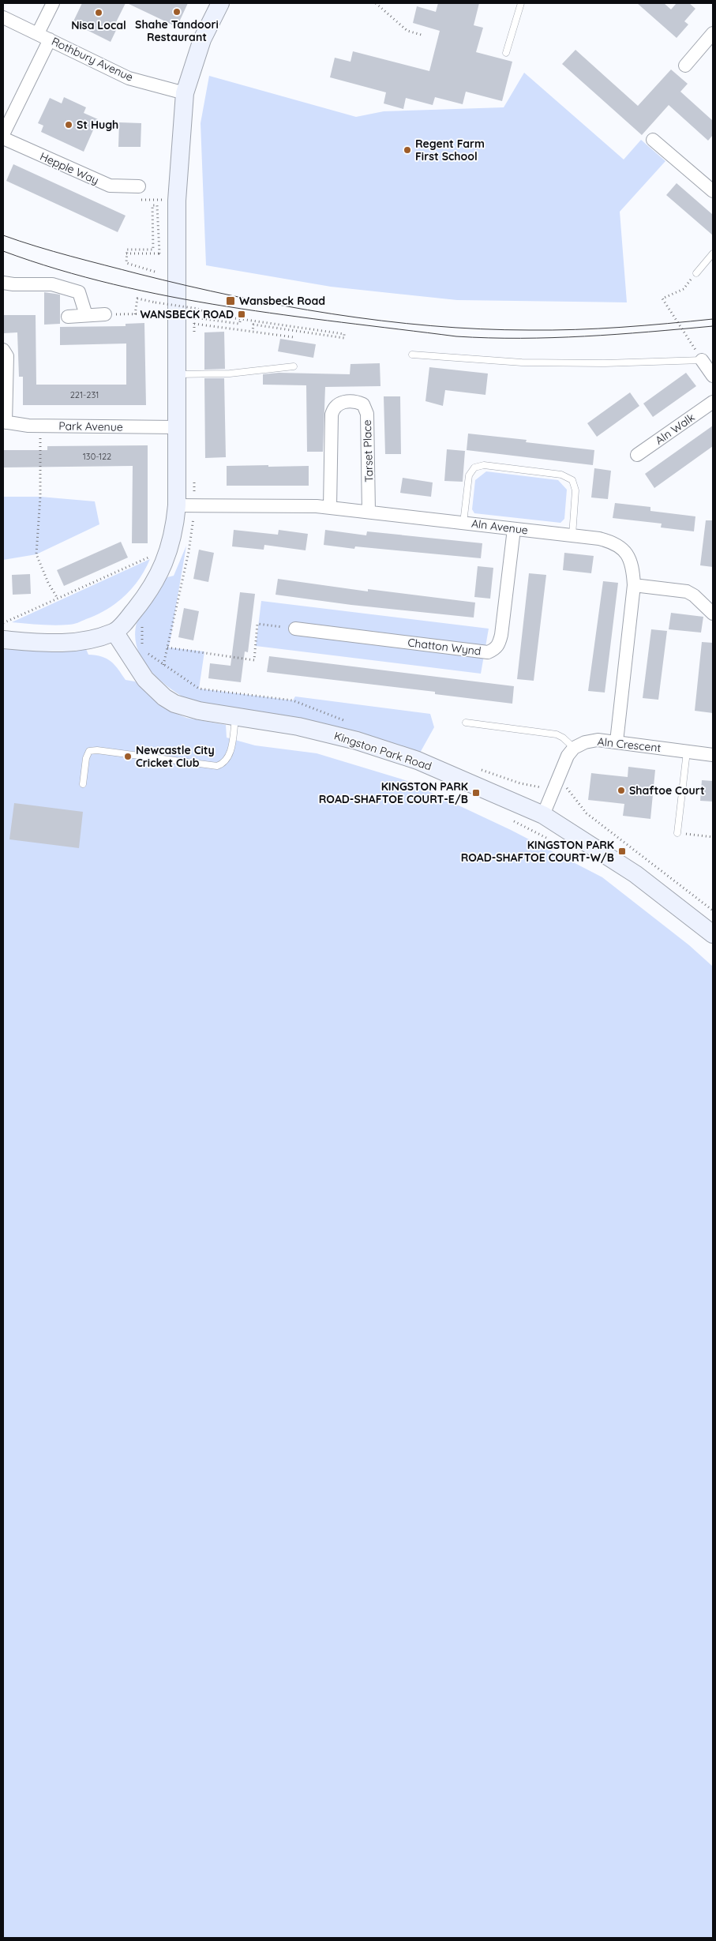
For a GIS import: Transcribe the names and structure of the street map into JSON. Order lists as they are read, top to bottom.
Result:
{
  "streets": {
    "street": [
      "Rothbury Avenue",
      "Hepple Way",
      "Park Avenue",
      "Aln Walk",
      "Tarset Place",
      "Aln Avenue",
      "Chatton Wynd",
      "Aln Crescent",
      "Kingston Park Road"
    ]
  },
  "crossings": [
    ["Tarset Place", "Aln Avenue"],
    ["Aln Avenue", "Chatton Wynd"],
    ["Aln Avenue", "Aln Crescent"]
  ],
  "places": {
    "other": [
      "Shahe Tandoori Restaurant",
      "Nisa Local",
      "St Hugh",
      "Regent Farm First School",
      "Newcastle City Cricket Club",
      "Shaftoe Court"
    ],
    "transit": [
      "Wansbeck Road",
      "WANSBECK ROAD",
      "KINGSTON PARK ROAD-SHAFTOE COURT-E/B",
      "KINGSTON PARK ROAD-SHAFTOE COURT-W/B"
    ]
  },
  "house_numbers": ["221-231", "130-122"]
}
